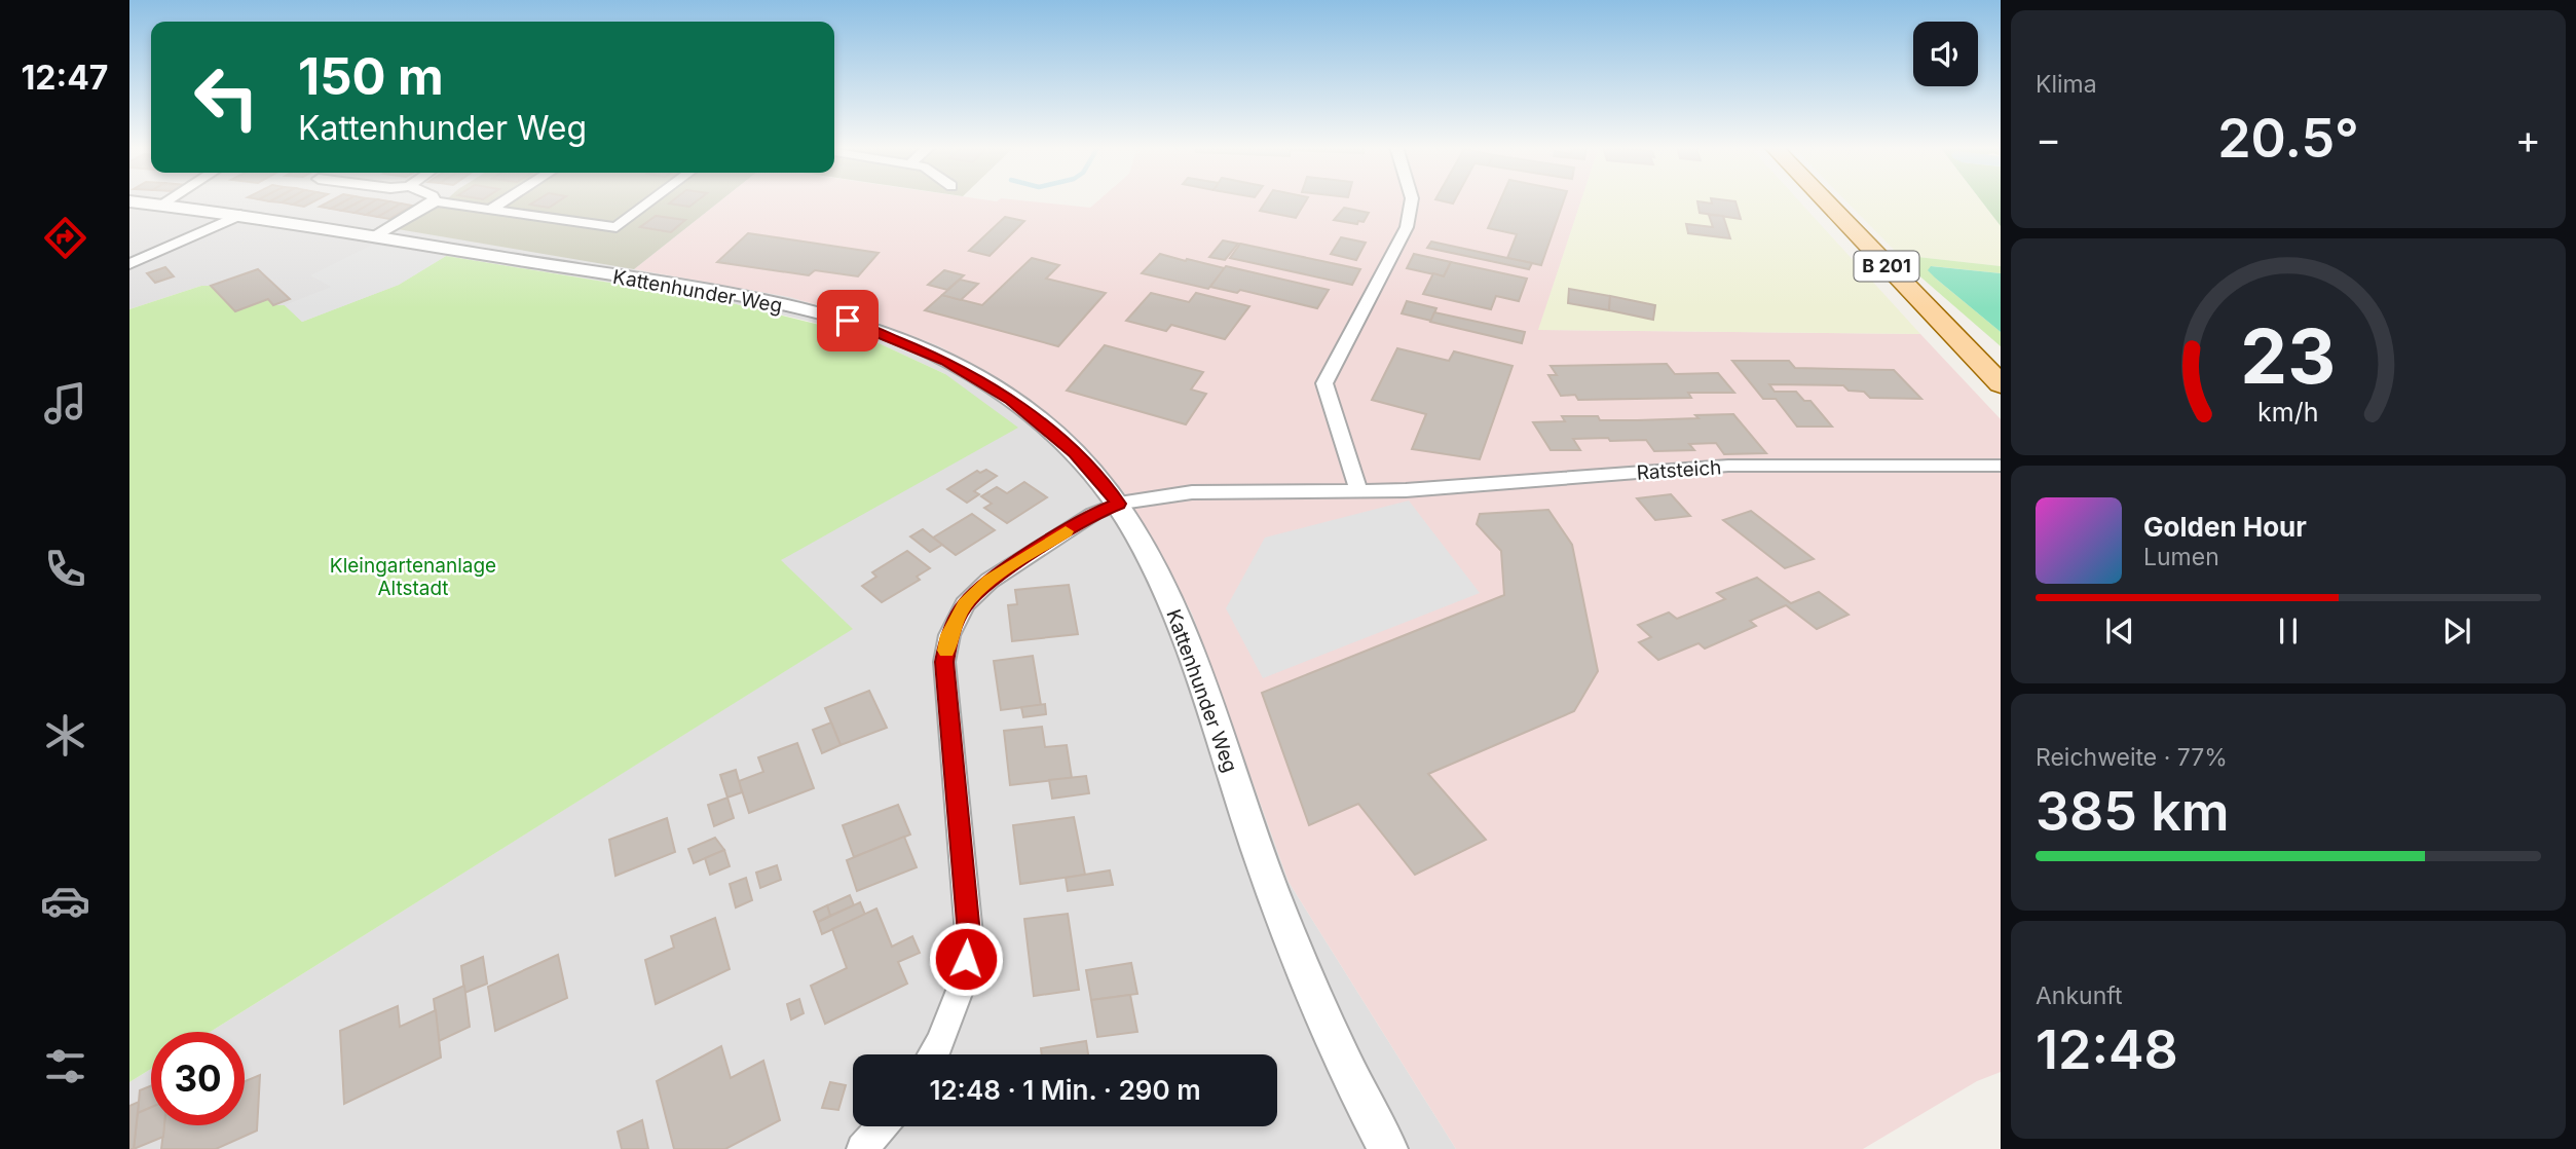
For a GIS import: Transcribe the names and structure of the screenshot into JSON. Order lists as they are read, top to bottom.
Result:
{
  "streets": {
    "main road": ["B 201"],
    "street": ["Kattenhunder Weg", "Ratsteich"]
  },
  "crossings": [
    ["Kattenhunder Weg", "Ratsteich"]
  ],
  "parks": ["Kleingartenanlage Altstadt"],
  "page": {
    "tabs": "12:47",
    "tile": [
      "Klima",
      ["Reichweite · 77%", "385 km"],
      ["Ankunft", "12:48"]
    ],
    "turn": ["150 m", "Kattenhunder Weg"],
    "heat": ["−", "20.5°", "+"],
    "song": ["Golden Hour", "Lumen"],
    "limit": "30",
    "trip": "12:48 · 1 Min. · 290 m",
    "gauge": ["23", "km/h"]
  }
}
